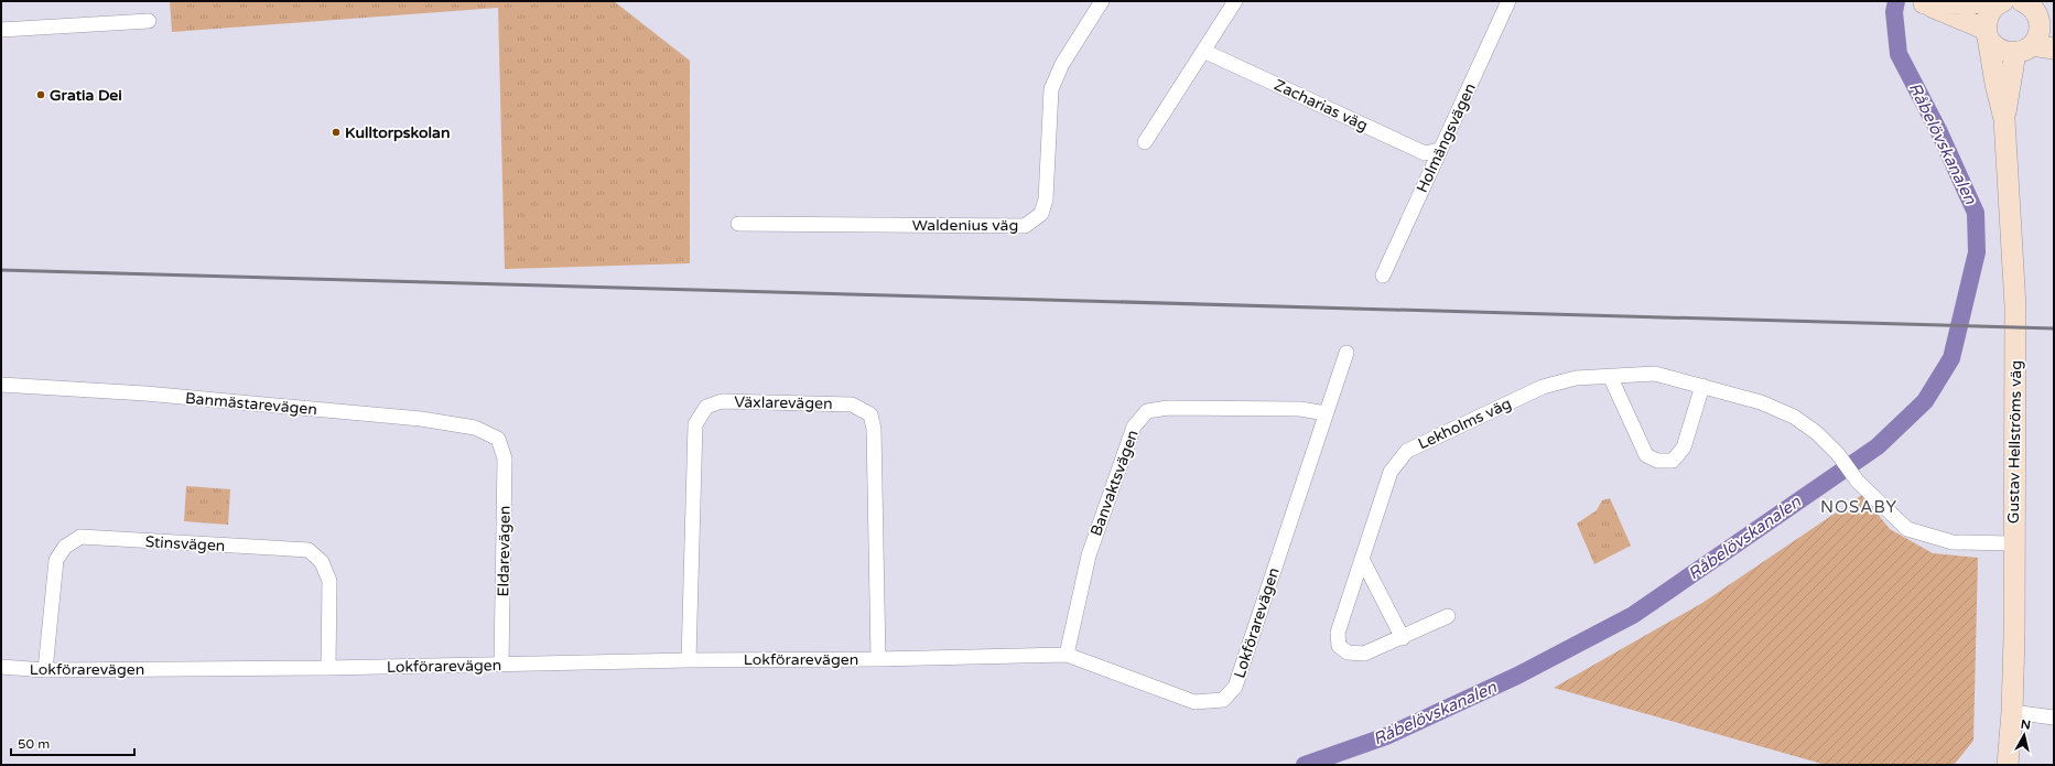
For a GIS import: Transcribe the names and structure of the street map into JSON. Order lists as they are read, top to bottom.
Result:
{
  "streets": {
    "street": [
      "Zacharias väg",
      "Holmängsvägen",
      "Waldenius väg",
      "Växlarevägen",
      "Banmästarevägen",
      "Lekholms väg",
      "Gustav Hellströms väg",
      "Banvaktsvägen",
      "Stinsvägen",
      "Eldarevägen",
      "Lokförarevägen"
    ]
  },
  "crossings": [
    ["Zacharias väg", "Holmängsvägen"],
    ["Växlarevägen", "Lokförarevägen"],
    ["Banmästarevägen", "Eldarevägen"],
    ["Lekholms väg", "Gustav Hellströms väg"],
    ["Banvaktsvägen", "Lokförarevägen"],
    ["Stinsvägen", "Lokförarevägen"],
    ["Eldarevägen", "Lokförarevägen"]
  ],
  "districts": ["NOSABY"],
  "water": ["Råbelövskanalen"],
  "places": ["Gratia Dei", "Kulltorpskolan"],
  "scale_bar": "50 m",
  "north": "top"
}
